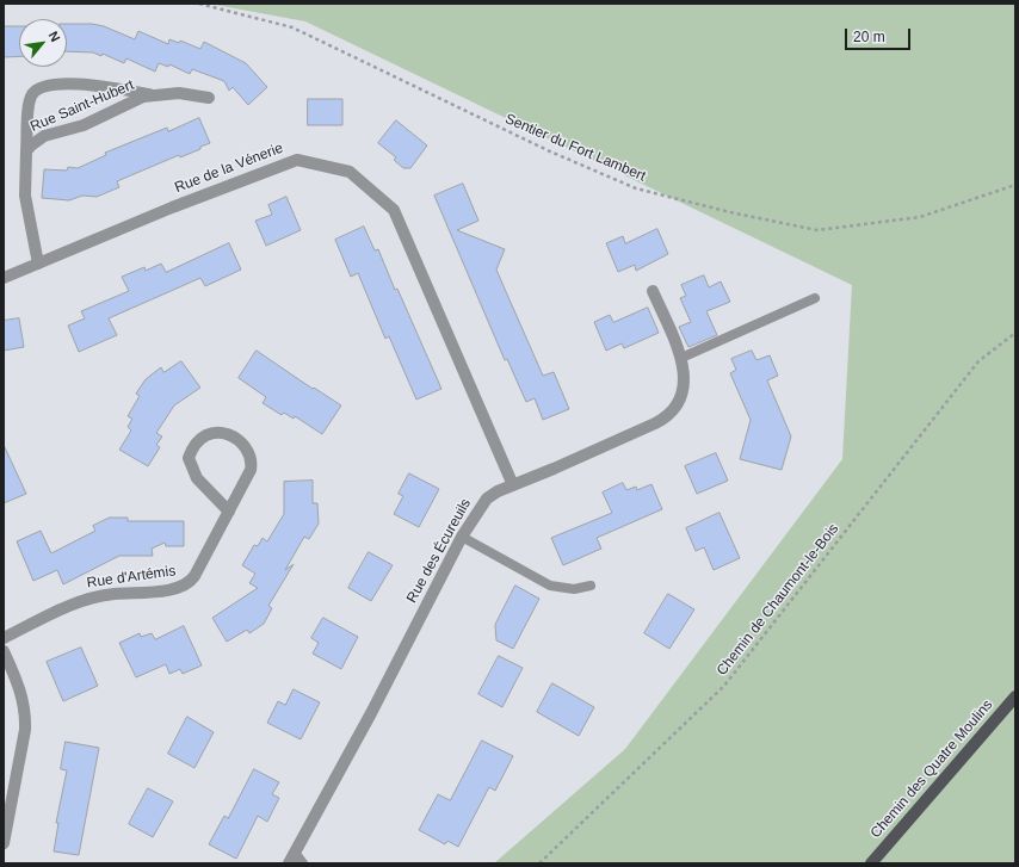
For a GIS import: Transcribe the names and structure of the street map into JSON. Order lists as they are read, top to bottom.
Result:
{
  "streets": {
    "main road": ["Chemin des Quatre Moulins"],
    "street": [
      "Rue Saint-Hubert",
      "Rue de la Vénerie",
      "Rue des Écureuils",
      "Rue d'Artémis"
    ],
    "path": ["Sentier du Fort Lambert", "Chemin de Chaumont-le-Bois"]
  },
  "crossings": [
    ["Rue Saint-Hubert", "Rue de la Vénerie"],
    ["Rue de la Vénerie", "Rue des Écureuils"]
  ],
  "scale_bar": "20 m",
  "north": "top right"
}
